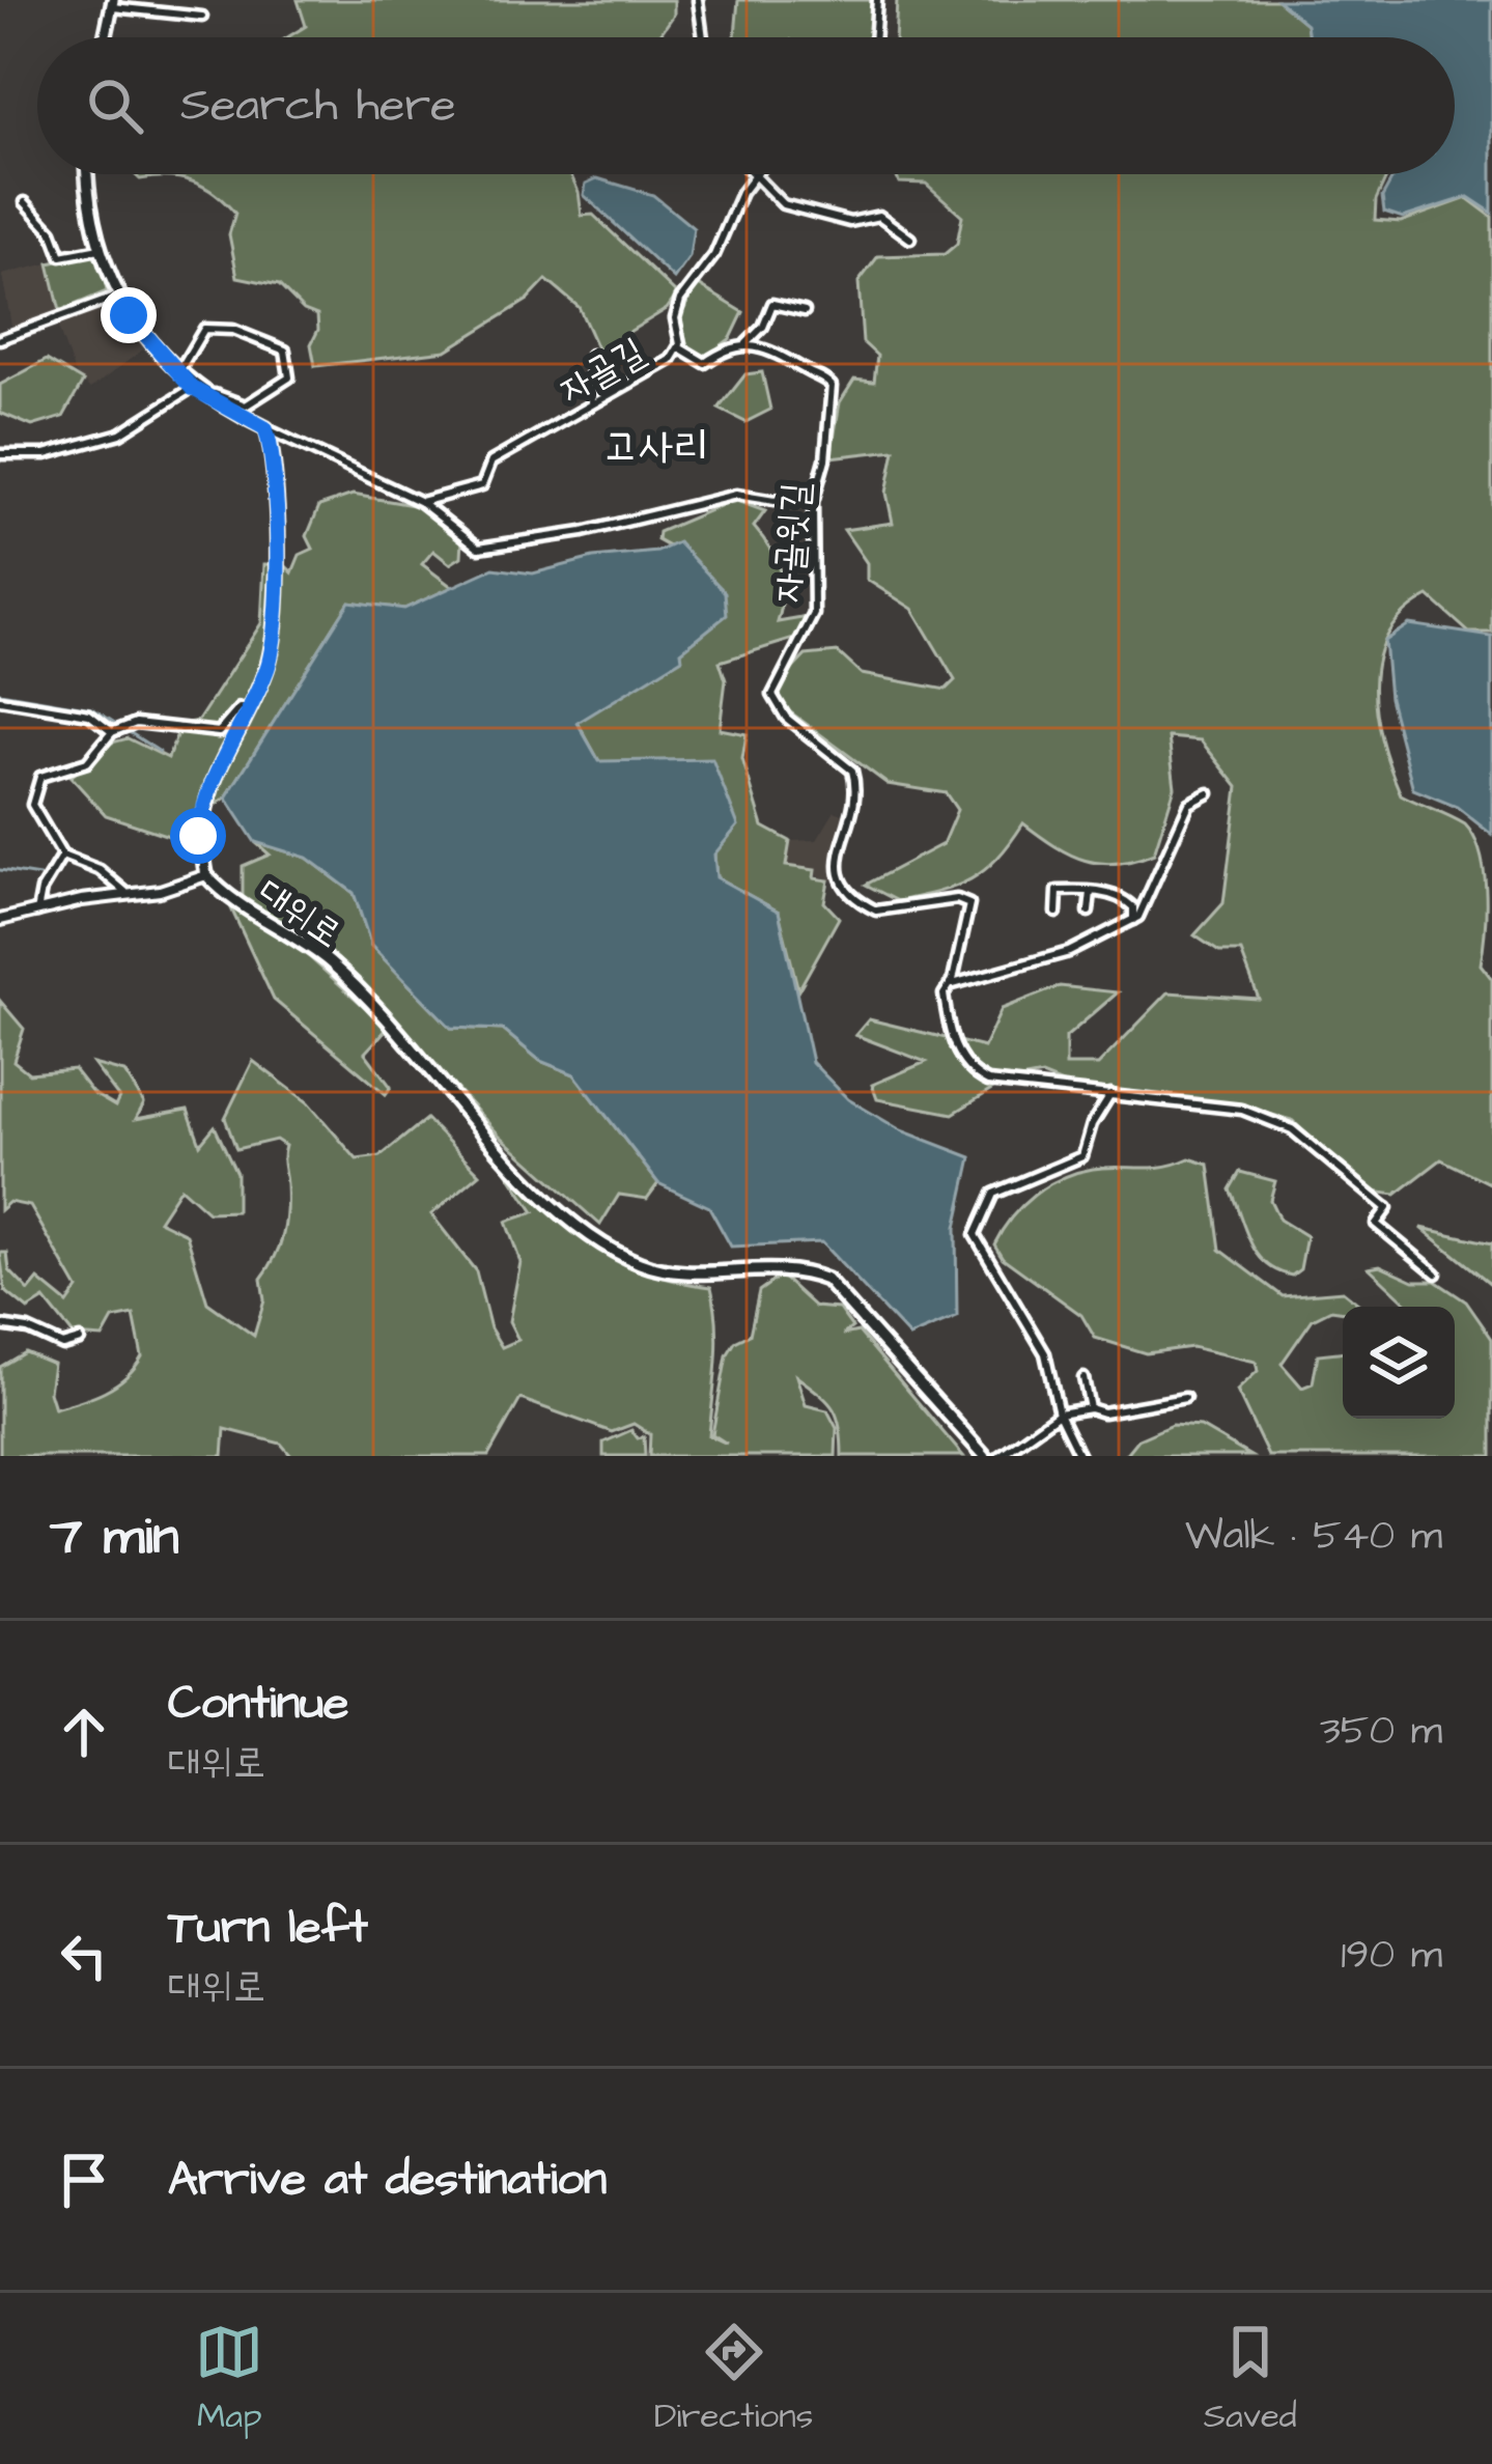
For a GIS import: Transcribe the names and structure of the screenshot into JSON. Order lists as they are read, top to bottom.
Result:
{
  "streets": {
    "main road": ["대위로"],
    "street": ["자골길", "자골윗길"]
  },
  "districts": ["고사리"],
  "page": {
    "search": "Search here",
    "heading": ["7 min", "Walk · 540 m"],
    "list": [
      ["Continue", "대위로", "350 m"],
      ["Turn left", "대위로", "190 m"],
      "Arrive at destination"
    ],
    "nav": ["Map", "Directions", "Saved"]
  }
}
